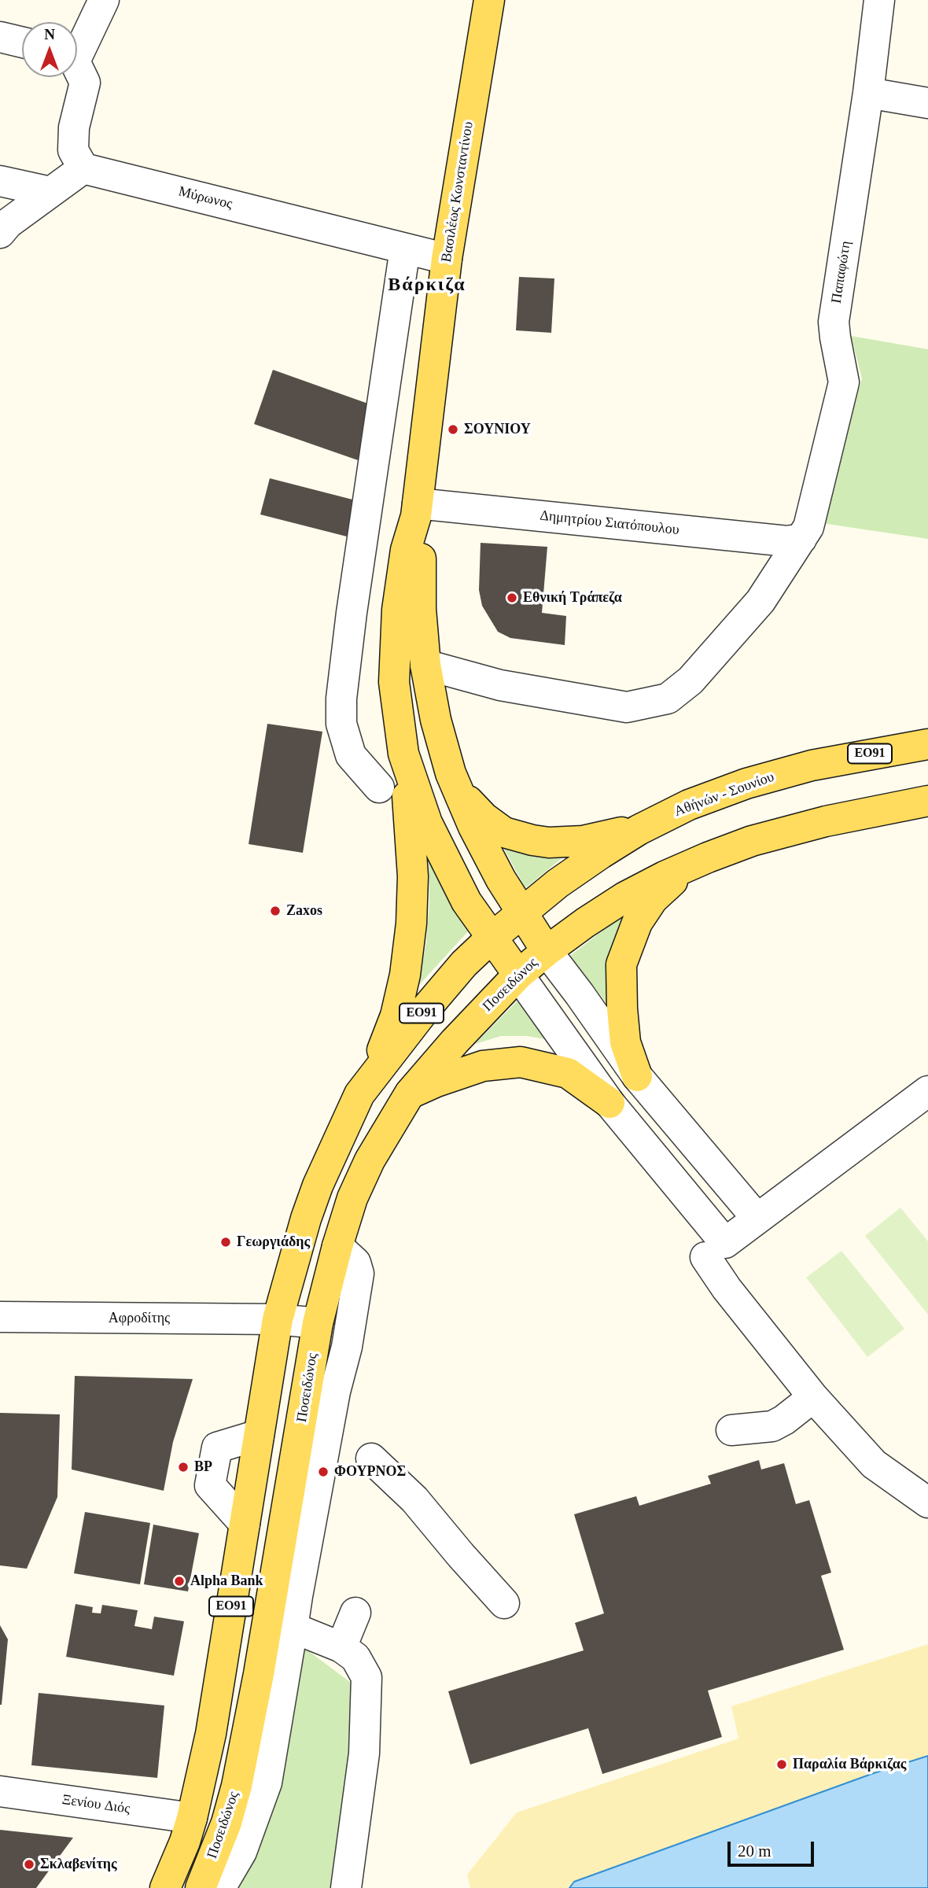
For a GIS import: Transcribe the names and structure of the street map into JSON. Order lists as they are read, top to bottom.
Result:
{
  "streets": {
    "main road": [
      "Βασιλέως Κωνσταντίνου",
      "ΕΟ91",
      "Αθήνών - Σουνίου",
      "Ποσειδώνος"
    ],
    "street": [
      "Μύρωνος",
      "Παπαφώτη",
      "Δημητρίου Σιατόπουλου",
      "Αφροδίτης",
      "Ξενίου Διός"
    ]
  },
  "crossings": [
    ["Βασιλέως Κωνσταντίνου", "Μύρωνος"],
    ["Βασιλέως Κωνσταντίνου", "Παπαφώτη"],
    ["Βασιλέως Κωνσταντίνου", "Δημητρίου Σιατόπουλου"],
    ["Βασιλέως Κωνσταντίνου", "ΕΟ91"],
    ["Βασιλέως Κωνσταντίνου", "Αθήνών - Σουνίου"],
    ["Βασιλέως Κωνσταντίνου", "Ποσειδώνος"],
    ["Παπαφώτη", "Δημητρίου Σιατόπουλου"],
    ["ΕΟ91", "Αθήνών - Σουνίου"],
    ["ΕΟ91", "Ποσειδώνος"],
    ["ΕΟ91", "Αφροδίτης"],
    ["ΕΟ91", "Ξενίου Διός"],
    ["Ποσειδώνος", "Αφροδίτης"]
  ],
  "districts": ["Βάρκιζα"],
  "places": [
    "ΣΟΥΝΙΟΥ",
    "Εθνική Τράπεζα",
    "Zaxos",
    "Γεωργιάδης",
    "BP",
    "ΦΟΥΡΝΟΣ",
    "Alpha Bank",
    "Παραλία Βάρκιζας",
    "Σκλαβενίτης"
  ],
  "scale_bar": "20 m",
  "north": "top"
}
